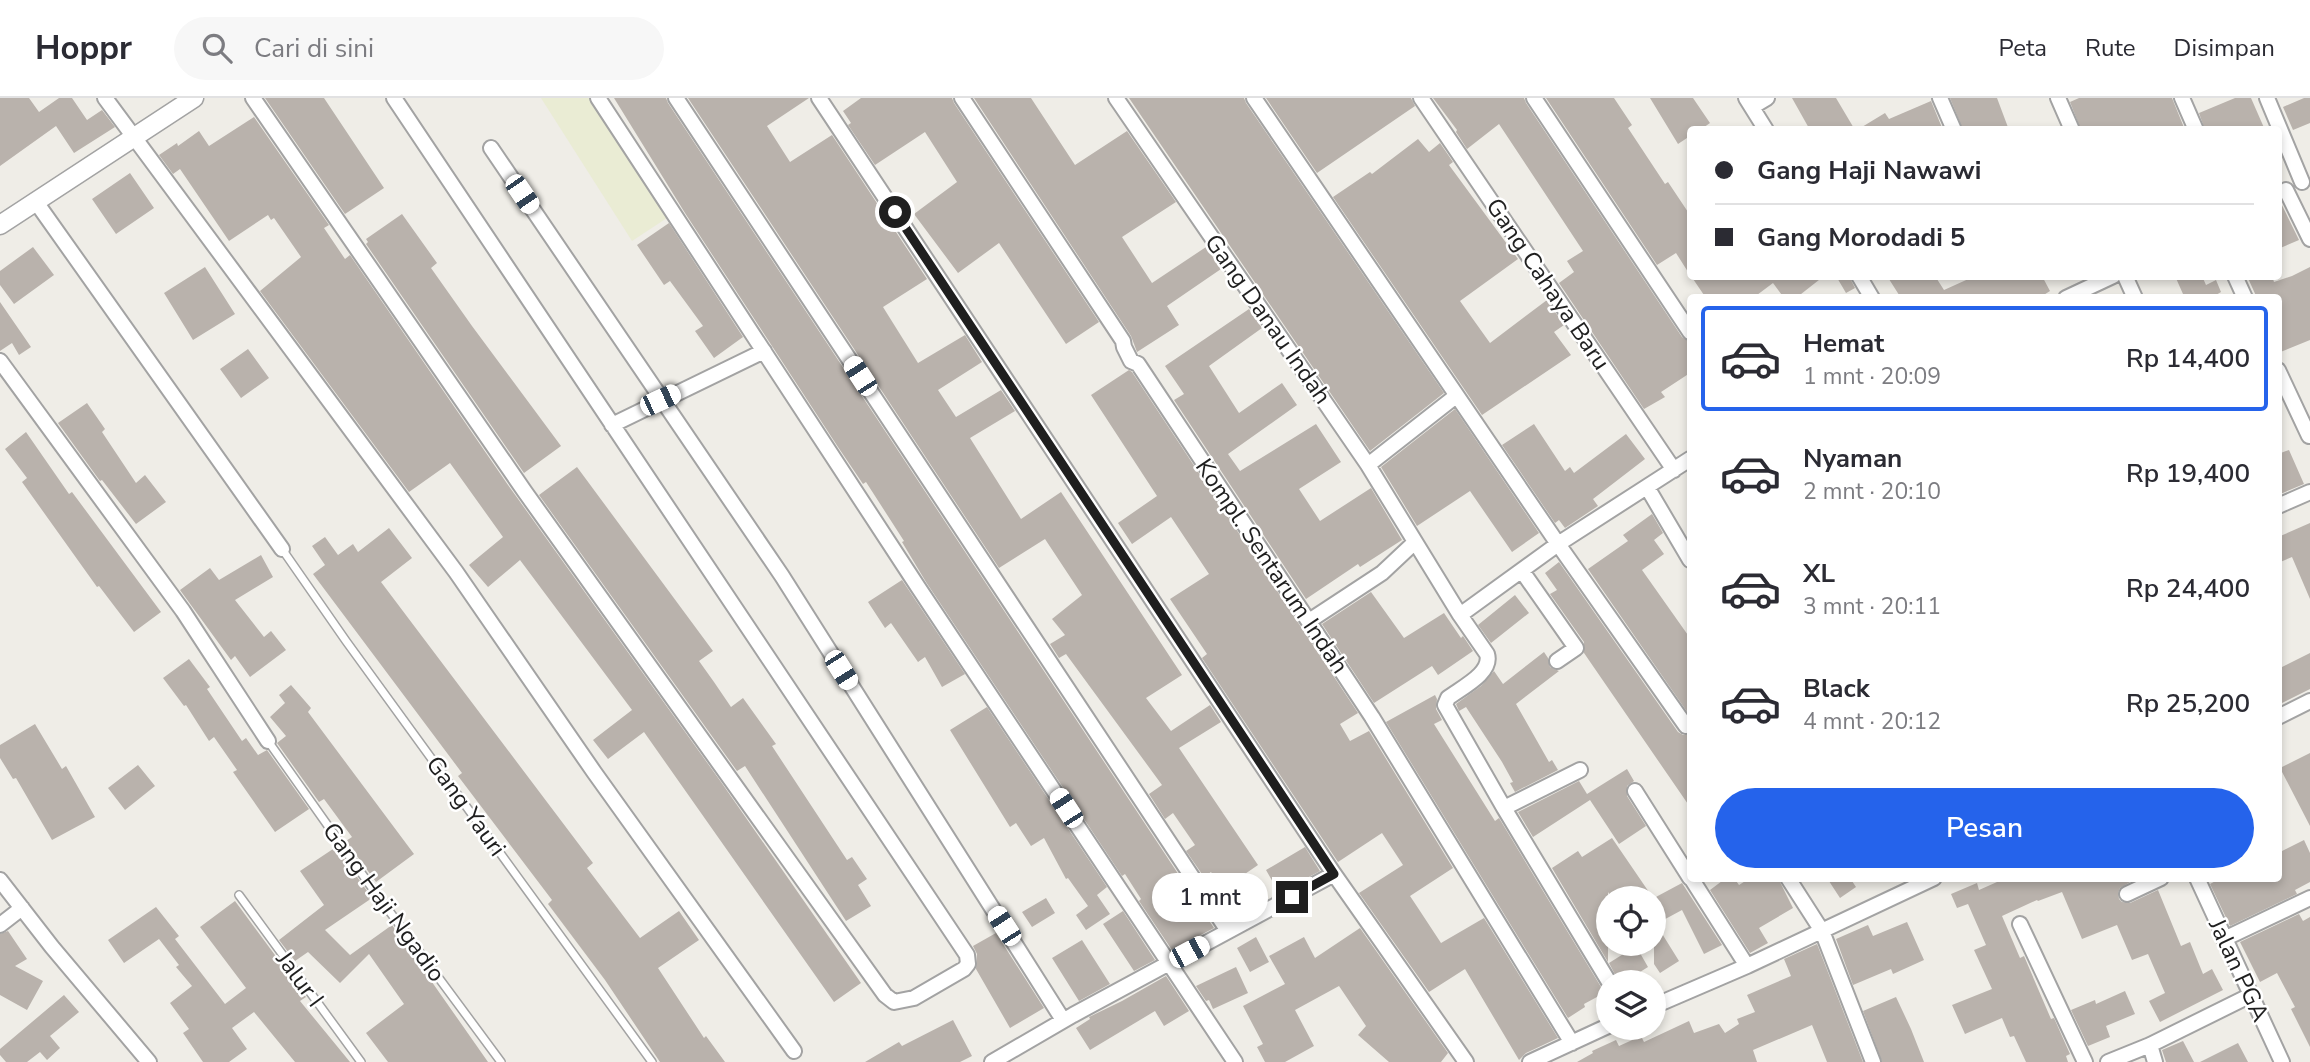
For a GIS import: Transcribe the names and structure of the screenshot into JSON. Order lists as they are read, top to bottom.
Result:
{
  "streets": {
    "street": [
      "Gang Cahaya Baru",
      "Gang Danau Indah",
      "Kompl. Sentarum Indah",
      "Jalan PGA"
    ],
    "lane": ["Gang Yauri", "Gang Haji Ngadio", "Jalur I"]
  },
  "page": {
    "header": "Hoppr",
    "search": "Cari di sini",
    "nav": ["Peta", "Rute", "Disimpan"],
    "banner": ["Gang Haji Nawawi", "Gang Morodadi 5"],
    "list": [
      {
        "name": "Hemat",
        "note": "1 mnt · 20:09",
        "value": "Rp 14,400"
      },
      {
        "name": "Nyaman",
        "note": "2 mnt · 20:10",
        "value": "Rp 19,400"
      },
      {
        "name": "XL",
        "note": "3 mnt · 20:11",
        "value": "Rp 24,400"
      },
      {
        "name": "Black",
        "note": "4 mnt · 20:12",
        "value": "Rp 25,200"
      }
    ],
    "buttons": "Pesan",
    "bubble": "1 mnt"
  }
}
